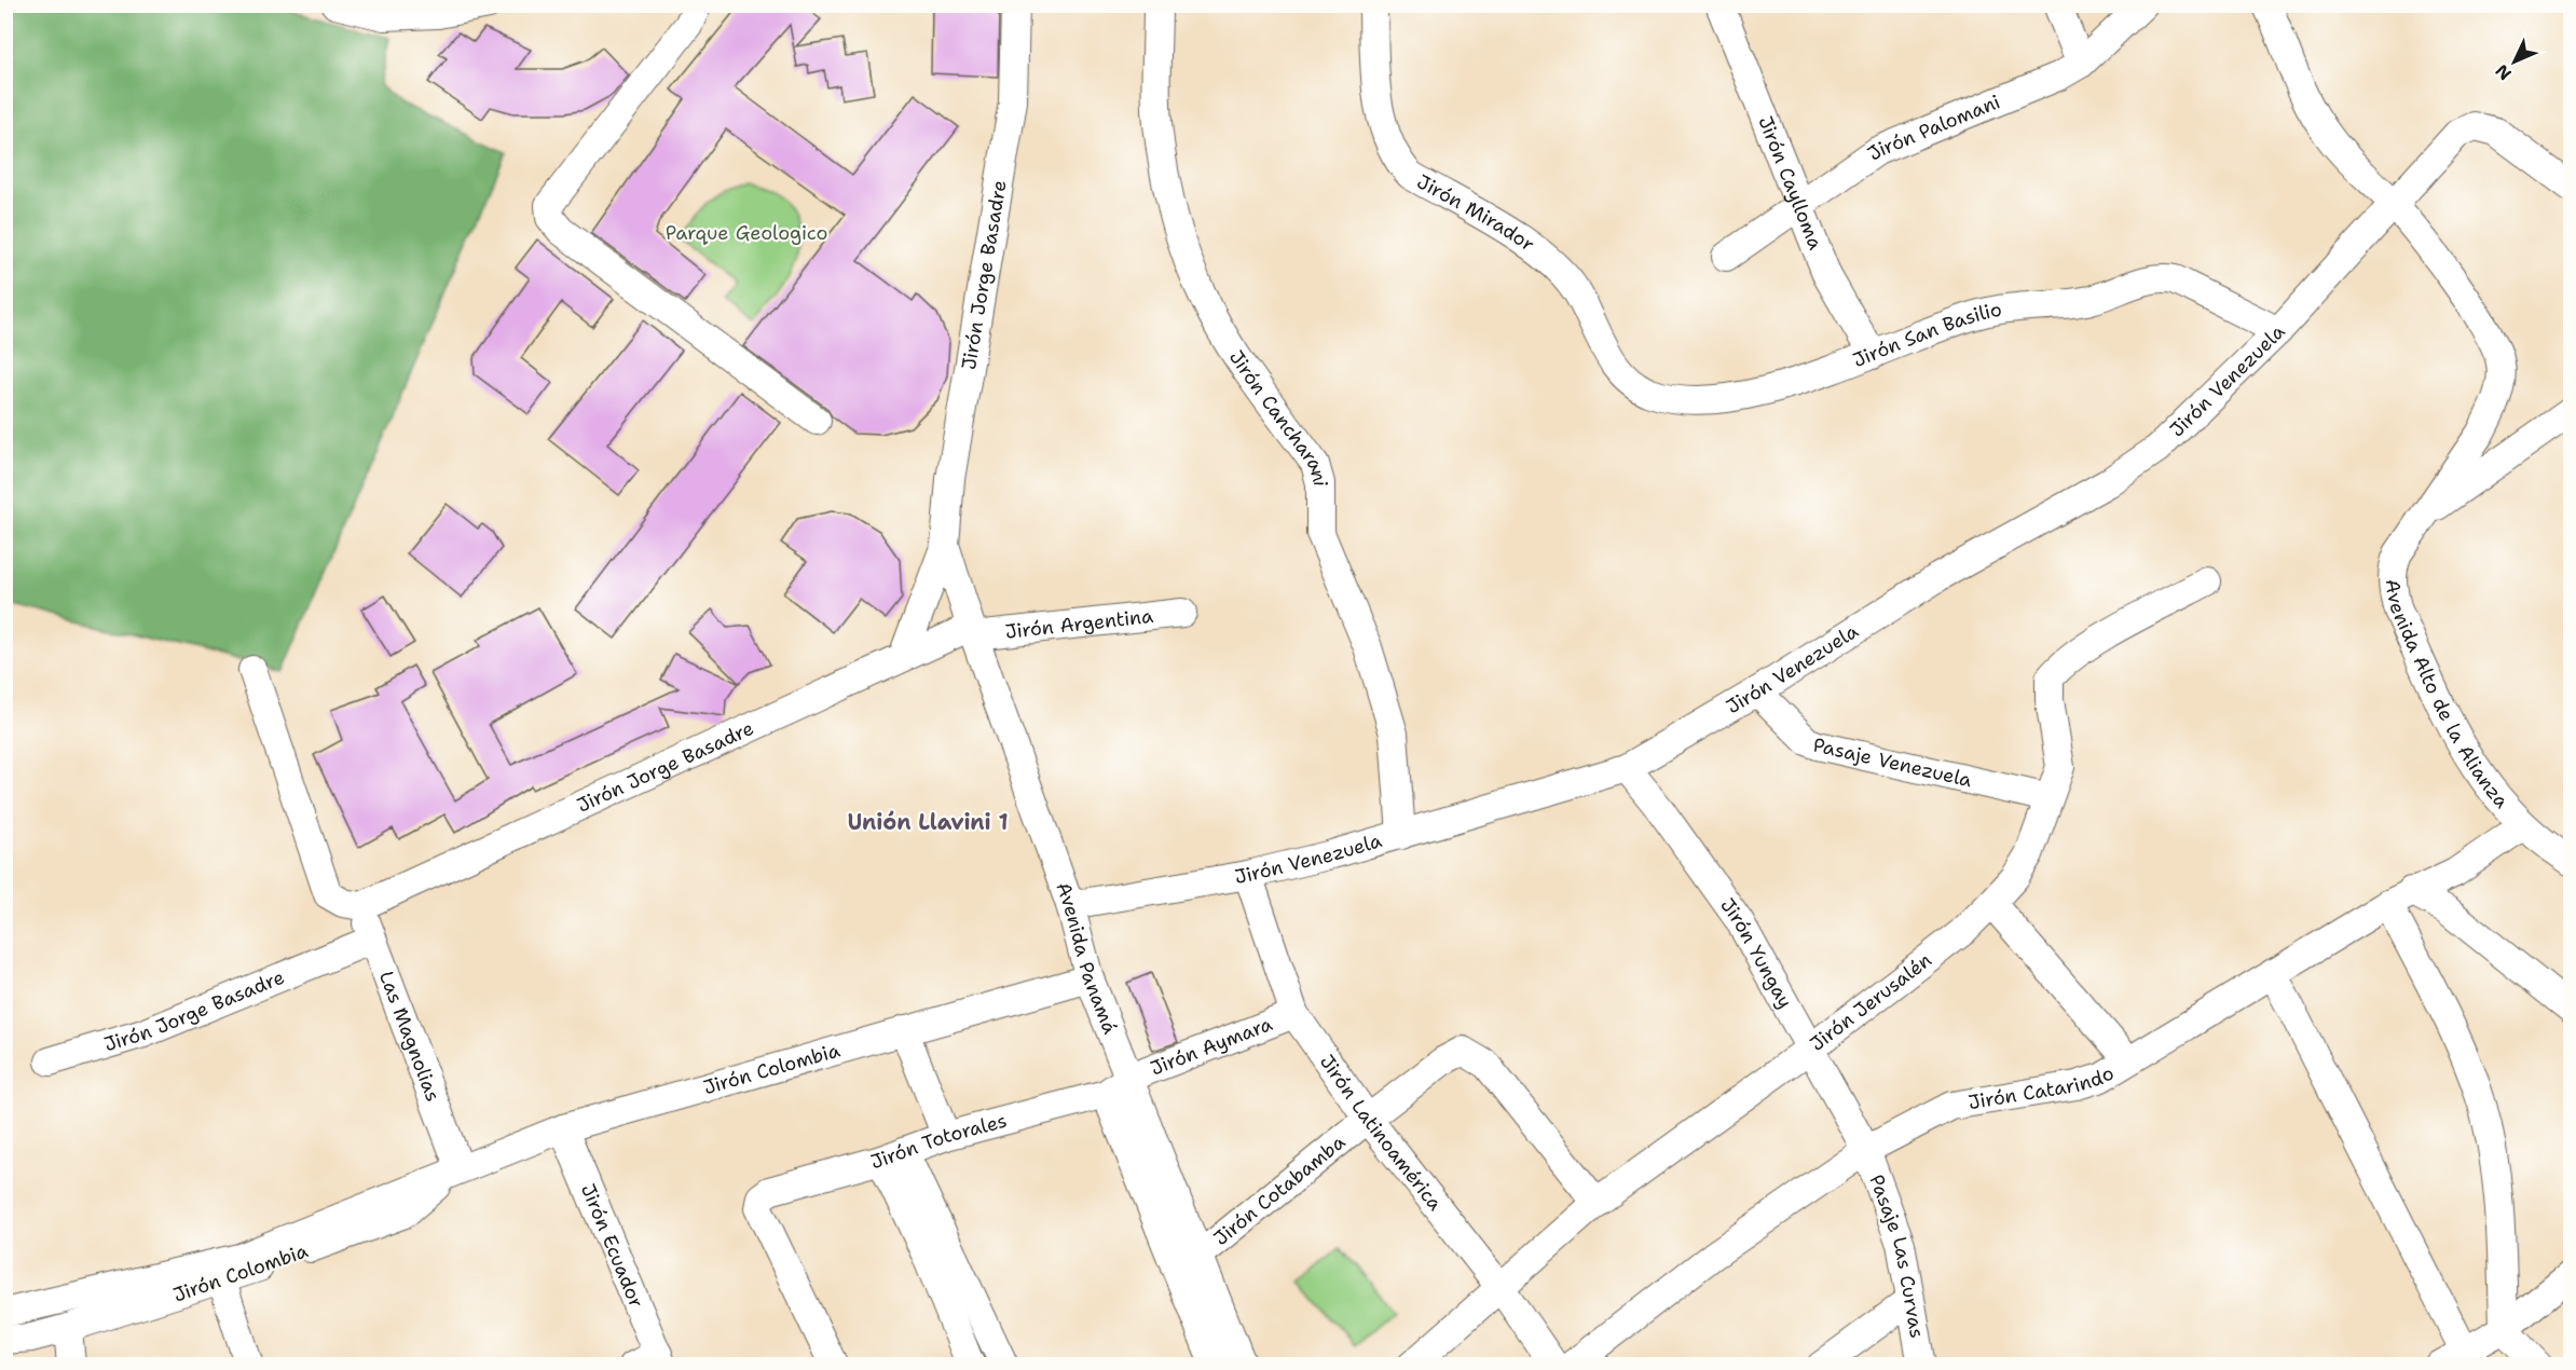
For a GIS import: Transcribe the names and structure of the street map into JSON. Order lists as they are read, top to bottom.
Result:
{
  "streets": {
    "street": [
      "Jirón Palomani",
      "Jirón Caylloma",
      "Jirón Mirador",
      "Jirón Jorge Basadre",
      "Jirón San Basilio",
      "Jirón Venezuela",
      "Jirón Cancharani",
      "Jirón Argentina",
      "Avenida Alto de la Alianza",
      "Pasaje Venezuela",
      "Jirón Yungay",
      "Avenida Panamá",
      "Jirón Jerusalén",
      "Las Magnolias",
      "Jirón Aymara",
      "Jirón Colombia",
      "Jirón Catarindo",
      "Jirón Latinoamérica",
      "Jirón Totorales",
      "Jirón Cotabamba",
      "Jirón Ecuador",
      "Pasaje Las Curvas"
    ]
  },
  "crossings": [
    ["Jirón Palomani", "Jirón Caylloma"],
    ["Jirón Caylloma", "Jirón San Basilio"],
    ["Jirón Mirador", "Jirón San Basilio"],
    ["Jirón Jorge Basadre", "Jirón Argentina"],
    ["Jirón Jorge Basadre", "Avenida Panamá"],
    ["Jirón Jorge Basadre", "Las Magnolias"],
    ["Jirón San Basilio", "Jirón Venezuela"],
    ["Jirón Venezuela", "Jirón Cancharani"],
    ["Jirón Venezuela", "Avenida Alto de la Alianza"],
    ["Jirón Venezuela", "Pasaje Venezuela"],
    ["Jirón Venezuela", "Jirón Yungay"],
    ["Jirón Venezuela", "Avenida Panamá"],
    ["Jirón Venezuela", "Jirón Latinoamérica"],
    ["Jirón Argentina", "Avenida Panamá"],
    ["Avenida Alto de la Alianza", "Jirón Catarindo"],
    ["Pasaje Venezuela", "Jirón Jerusalén"],
    ["Jirón Yungay", "Jirón Jerusalén"],
    ["Jirón Yungay", "Jirón Catarindo"],
    ["Jirón Yungay", "Pasaje Las Curvas"],
    ["Avenida Panamá", "Jirón Aymara"],
    ["Avenida Panamá", "Jirón Colombia"],
    ["Avenida Panamá", "Jirón Totorales"],
    ["Avenida Panamá", "Jirón Cotabamba"],
    ["Jirón Jerusalén", "Jirón Latinoamérica"],
    ["Jirón Jerusalén", "Jirón Cotabamba"],
    ["Las Magnolias", "Jirón Colombia"],
    ["Jirón Aymara", "Jirón Latinoamérica"],
    ["Jirón Aymara", "Jirón Totorales"],
    ["Jirón Colombia", "Jirón Ecuador"],
    ["Jirón Catarindo", "Pasaje Las Curvas"],
    ["Jirón Latinoamérica", "Jirón Cotabamba"]
  ],
  "districts": ["Unión Llavini 1"],
  "parks": ["Parque Geologico"],
  "north": "bottom left"
}
